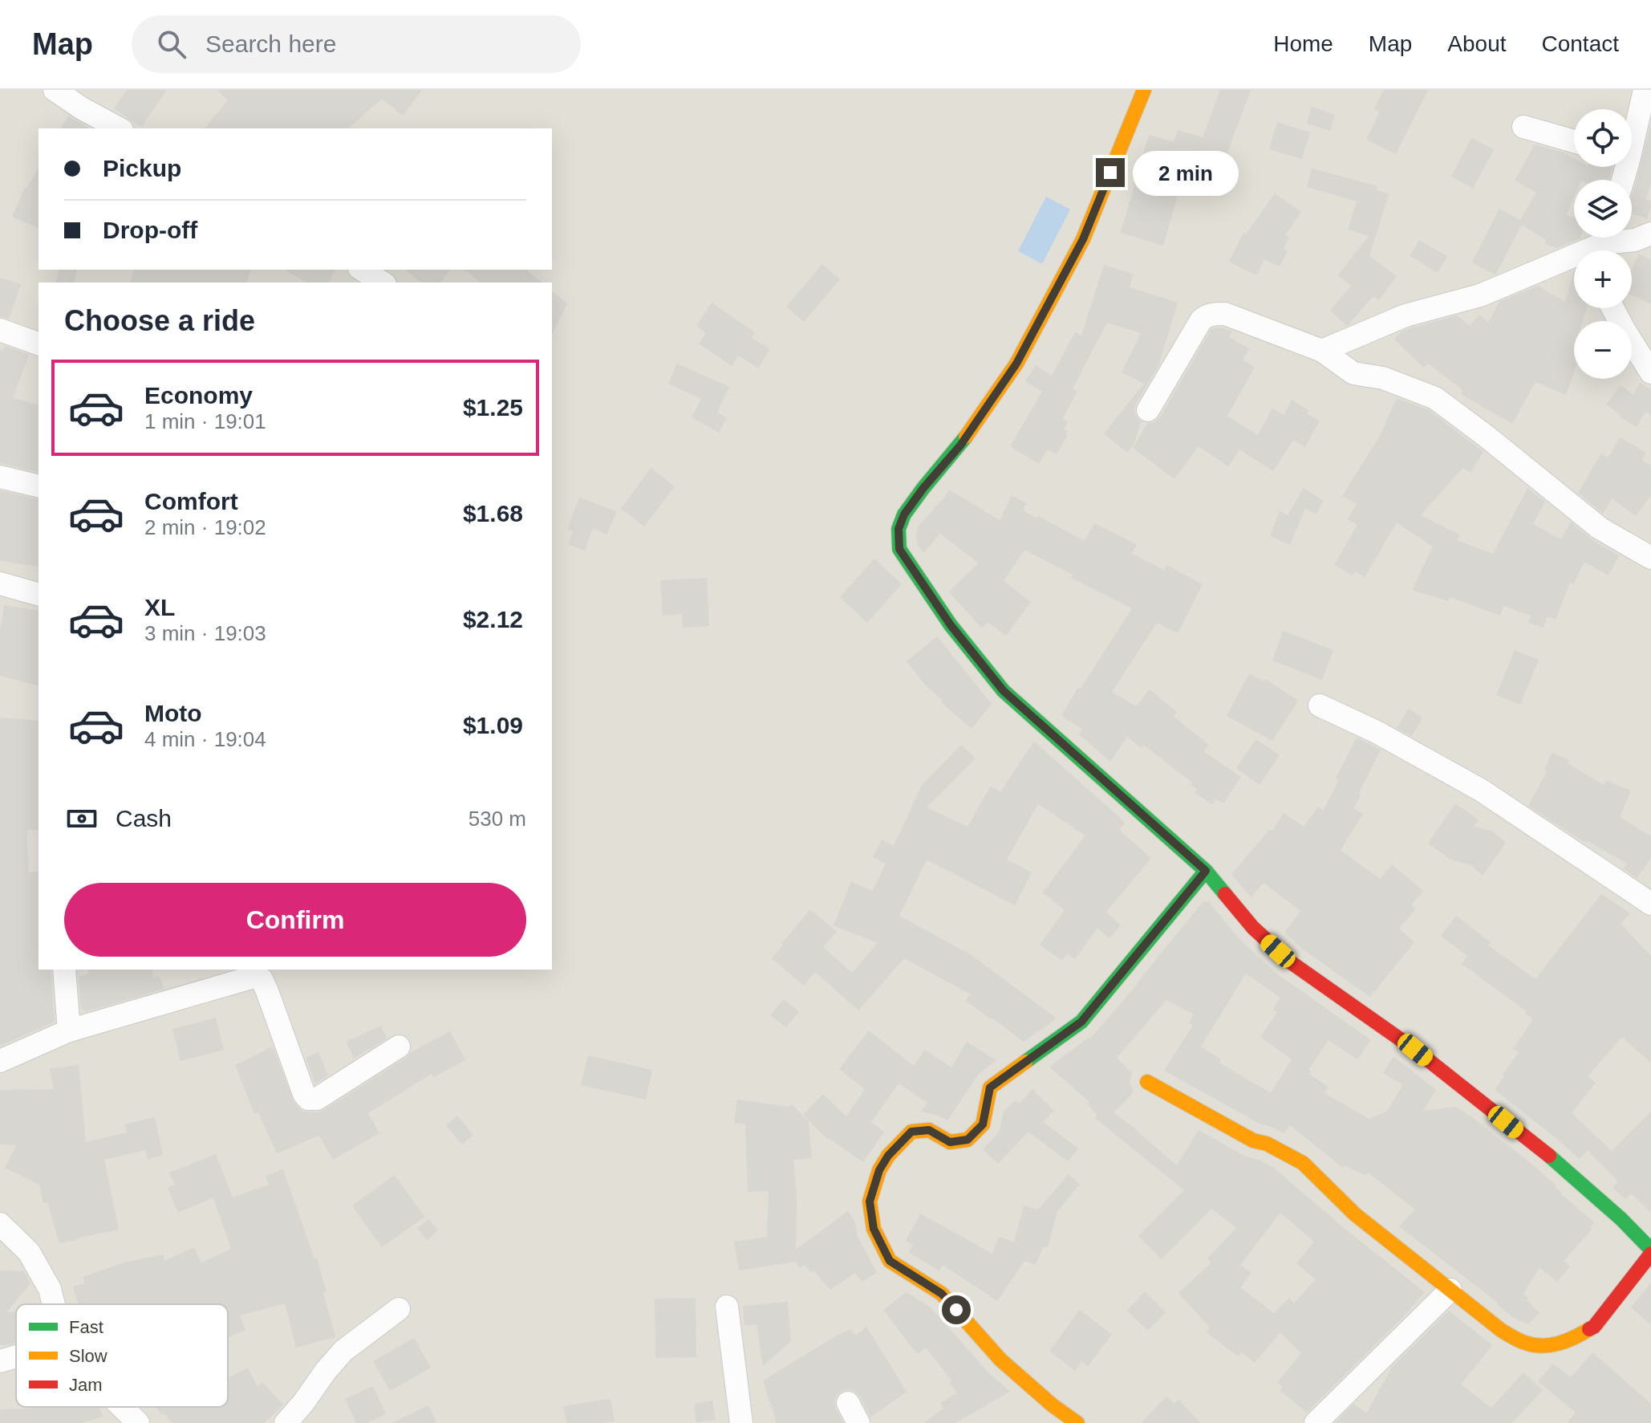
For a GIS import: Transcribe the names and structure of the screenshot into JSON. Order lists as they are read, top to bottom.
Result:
{
  "legend": ["Fast", "Slow", "Jam"],
  "page": {
    "header": "Map",
    "search": "Search here",
    "nav": [
      "Home",
      "Map",
      "About",
      "Contact"
    ],
    "map_buttons": ["+", "−"],
    "banner": ["Pickup", "Drop-off"],
    "bubble": "2 min",
    "heading": "Choose a ride",
    "list": [
      {
        "name": "Economy",
        "note": "1 min · 19:01",
        "value": "$1.25"
      },
      {
        "name": "Comfort",
        "note": "2 min · 19:02",
        "value": "$1.68"
      },
      {
        "name": "XL",
        "note": "3 min · 19:03",
        "value": "$2.12"
      },
      {
        "name": "Moto",
        "note": "4 min · 19:04",
        "value": "$1.09"
      }
    ],
    "pay": ["Cash", "530 m"],
    "buttons": "Confirm"
  }
}
